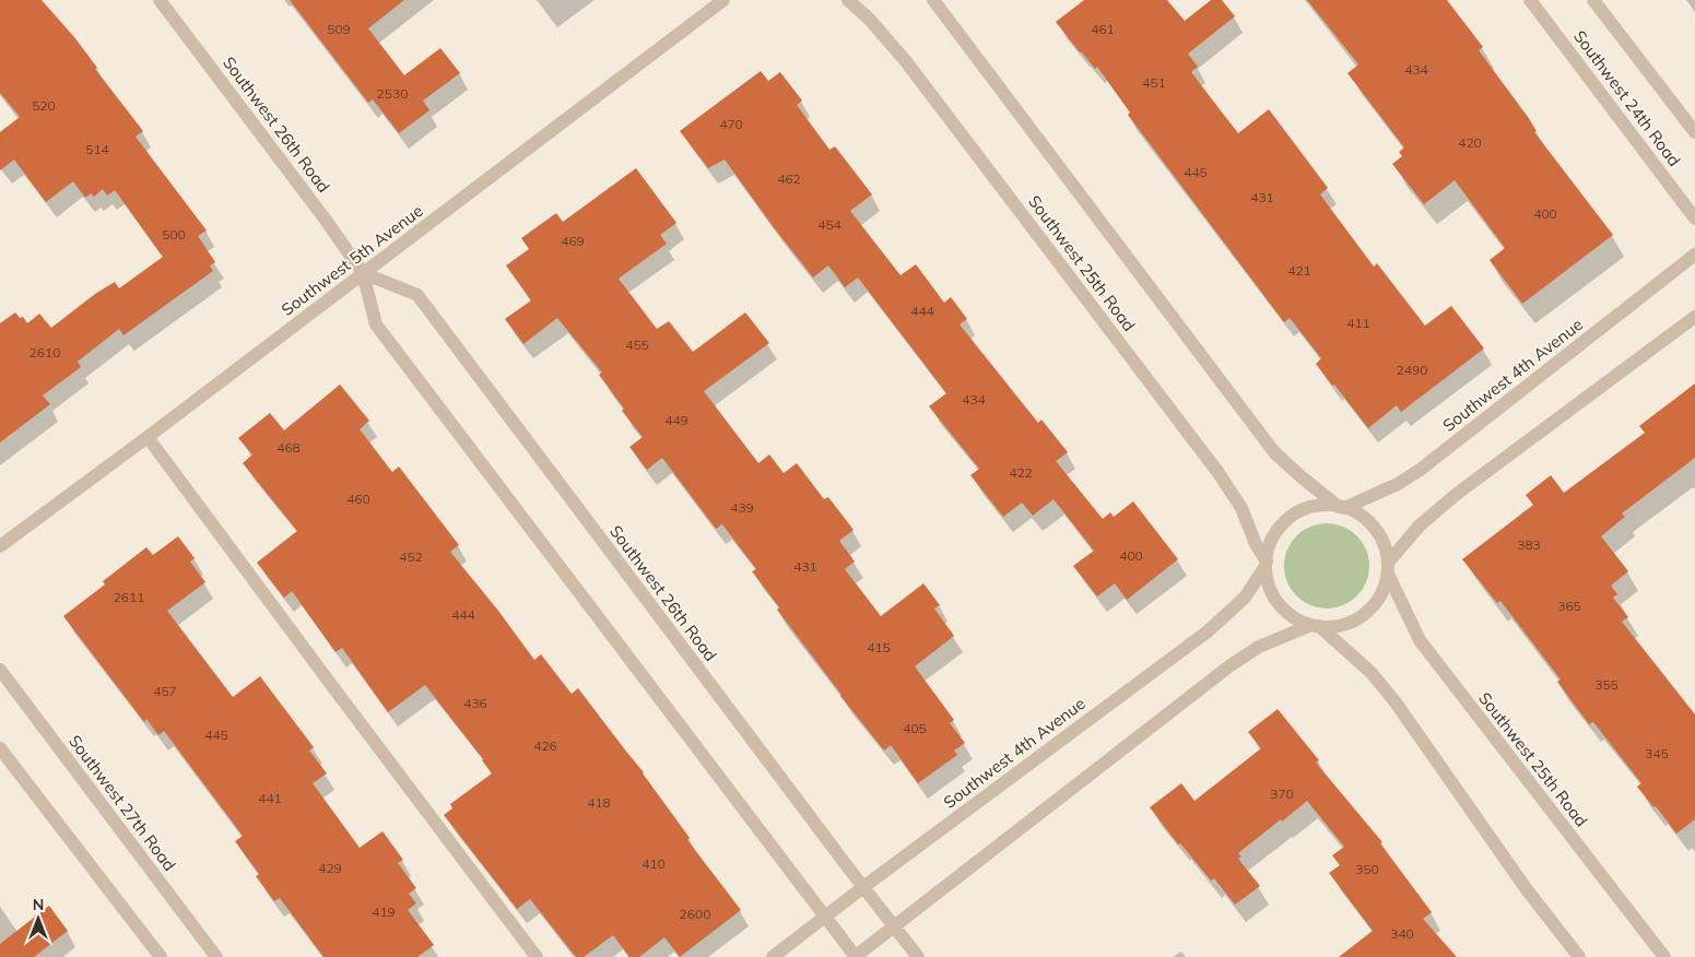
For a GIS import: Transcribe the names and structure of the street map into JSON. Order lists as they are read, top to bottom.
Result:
{
  "streets": {
    "street": [
      "Southwest 24th Road",
      "Southwest 26th Road",
      "Southwest 5th Avenue",
      "Southwest 25th Road",
      "Southwest 4th Avenue",
      "Southwest 27th Road"
    ]
  },
  "crossings": [
    ["Southwest 26th Road", "Southwest 5th Avenue"],
    ["Southwest 26th Road", "Southwest 4th Avenue"],
    ["Southwest 25th Road", "Southwest 4th Avenue"]
  ],
  "house_numbers": [
    "509",
    "461",
    "434",
    "451",
    "2530",
    "520",
    "470",
    "420",
    "514",
    "445",
    "462",
    "431",
    "400",
    "454",
    "500",
    "469",
    "421",
    "444",
    "411",
    "455",
    "2610",
    "2490",
    "434",
    "449",
    "468",
    "422",
    "460",
    "439",
    "383",
    "400",
    "452",
    "431",
    "2611",
    "365",
    "444",
    "415",
    "355",
    "457",
    "436",
    "405",
    "445",
    "426",
    "345",
    "370",
    "441",
    "418",
    "410",
    "429",
    "350",
    "419",
    "2600",
    "340"
  ],
  "north": "top"
}
